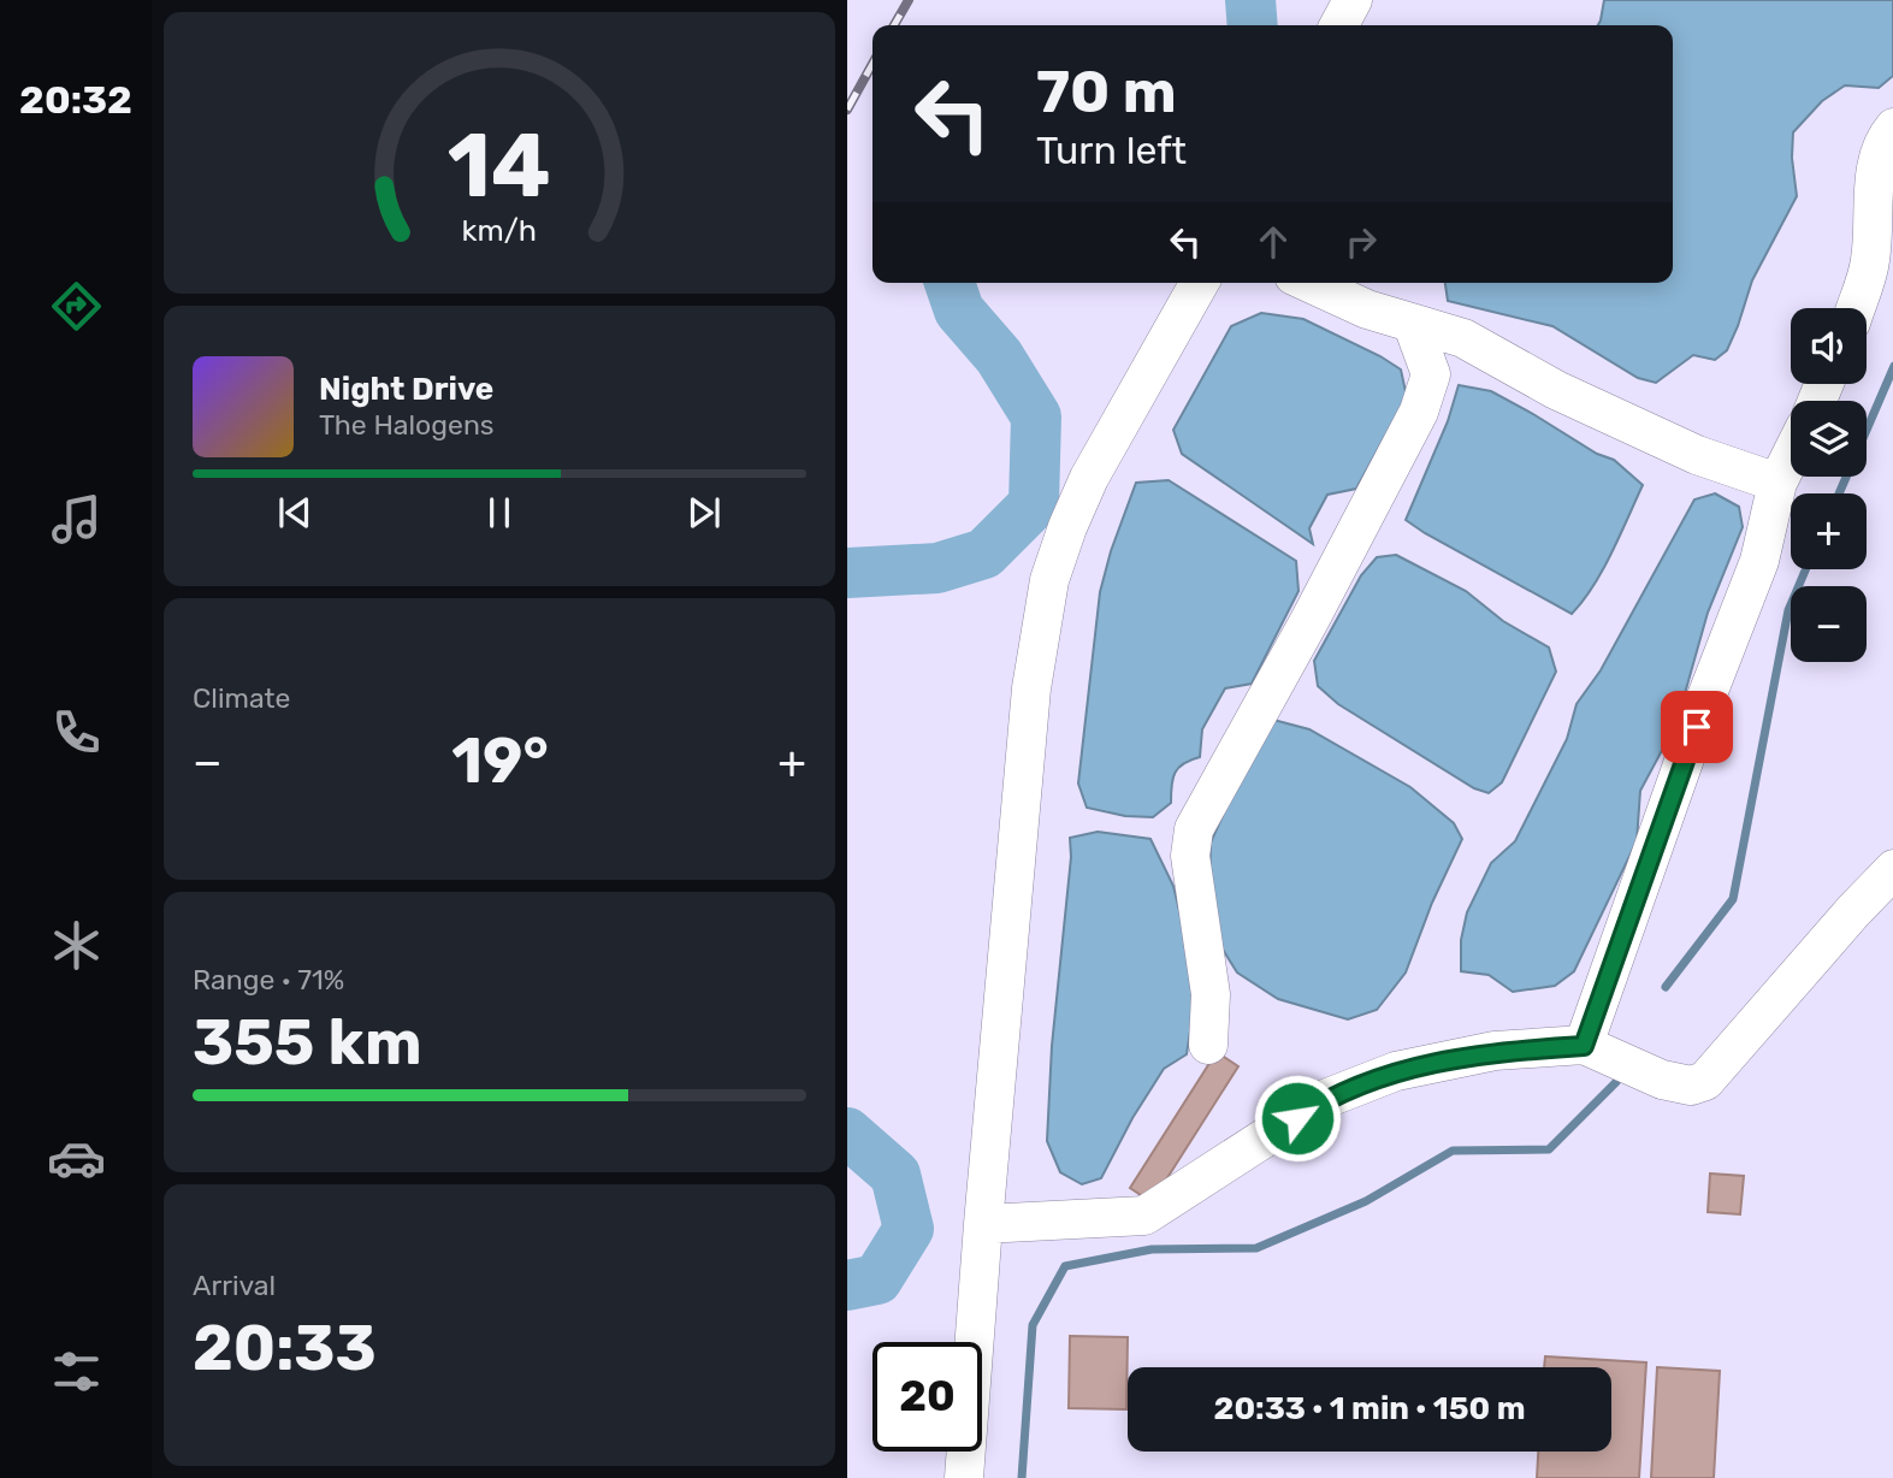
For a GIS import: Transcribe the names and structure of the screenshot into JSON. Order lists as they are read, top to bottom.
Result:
{
  "page": {
    "tabs": "20:32",
    "turn": ["70 m", "Turn left"],
    "map_buttons": ["+", "−"],
    "song": ["Night Drive", "The Halogens"],
    "tile": [
      "Climate",
      ["Range · 71%", "355 km"],
      ["Arrival", "20:33"]
    ],
    "heat": ["−", "19°", "+"],
    "limit": "20",
    "trip": "20:33 · 1 min · 150 m",
    "gauge": ["14", "km/h"]
  }
}
